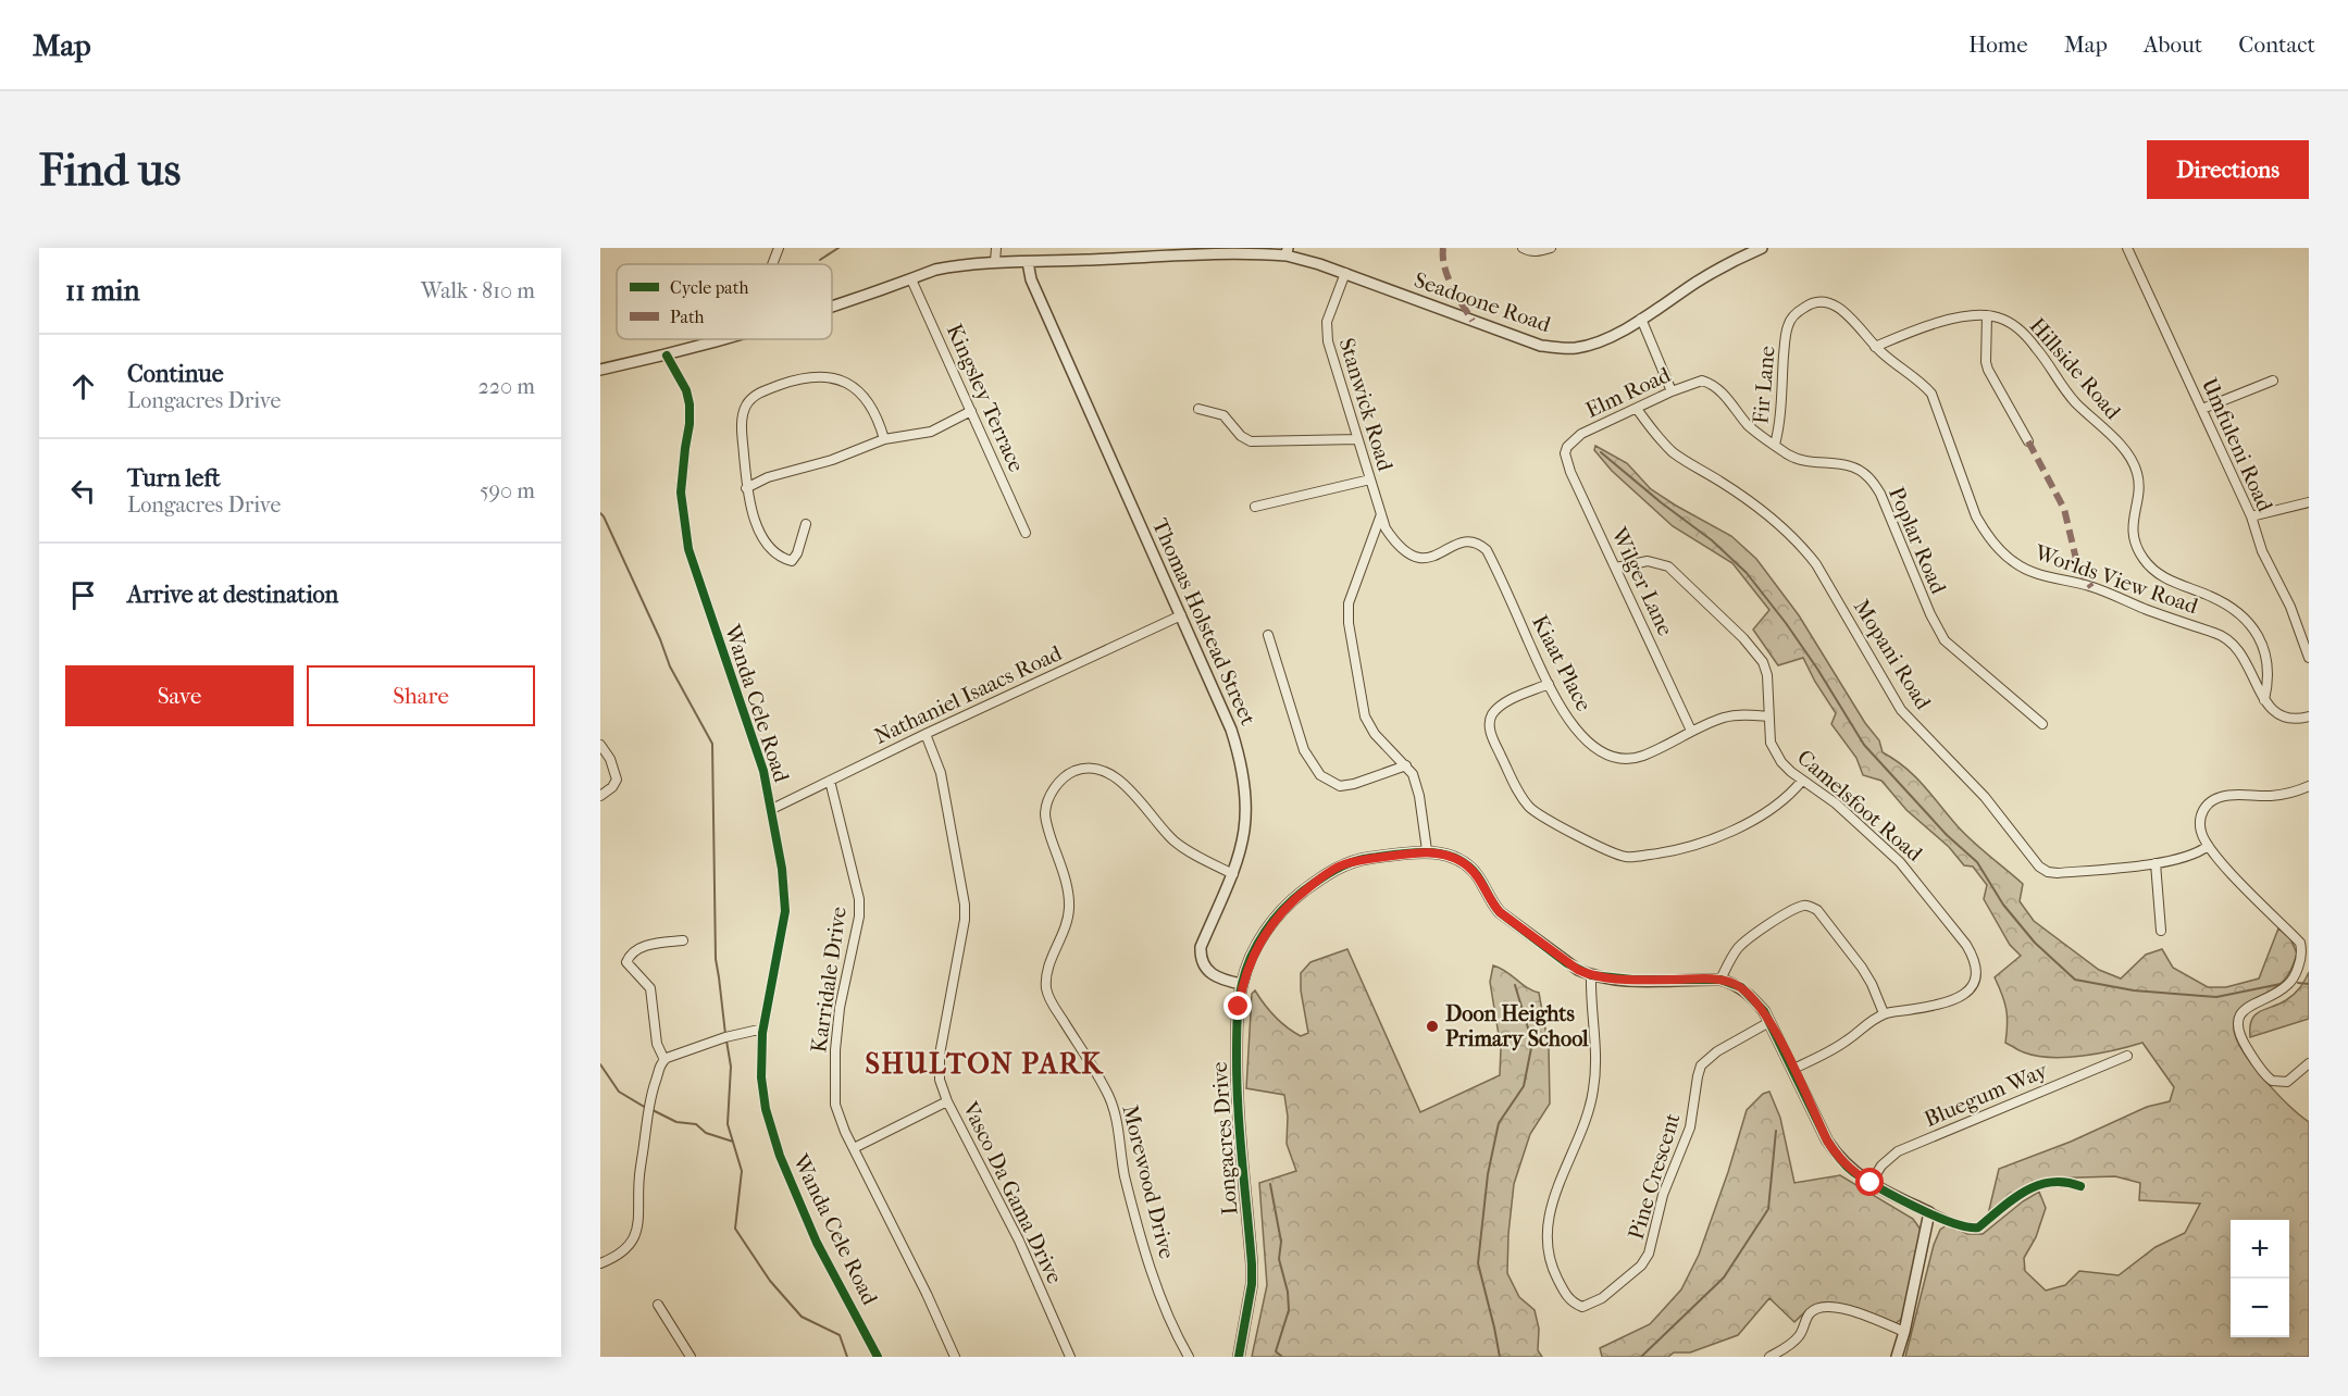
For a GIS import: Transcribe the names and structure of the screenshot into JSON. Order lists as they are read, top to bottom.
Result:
{
  "streets": {
    "street": [
      "Seadoone Road",
      "Hillside Road",
      "Fir Lane",
      "Elm Road",
      "Kingsley Terrace",
      "Stanwick Road",
      "Umfuleni Road",
      "Poplar Road",
      "Worlds View Road",
      "Wilger Lane",
      "Thomas Holstead Street",
      "Mopani Road",
      "Kiaat Place",
      "Nathaniel Isaacs Road",
      "Wanda Cele Road",
      "Camelsfoot Road",
      "Karridale Drive",
      "Bluegum Way",
      "Longacres Drive",
      "Pine Crescent",
      "Morewood Drive",
      "Vasco Da Gama Drive"
    ]
  },
  "crossings": [
    ["Seadoone Road", "Stanwick Road"],
    ["Hillside Road", "Fir Lane"],
    ["Hillside Road", "Worlds View Road"],
    ["Fir Lane", "Poplar Road"],
    ["Fir Lane", "Worlds View Road"],
    ["Elm Road", "Poplar Road"],
    ["Elm Road", "Wilger Lane"],
    ["Elm Road", "Mopani Road"],
    ["Stanwick Road", "Kiaat Place"],
    ["Wilger Lane", "Kiaat Place"],
    ["Wilger Lane", "Camelsfoot Road"],
    ["Thomas Holstead Street", "Nathaniel Isaacs Road"],
    ["Thomas Holstead Street", "Longacres Drive"],
    ["Thomas Holstead Street", "Morewood Drive"],
    ["Kiaat Place", "Camelsfoot Road"],
    ["Nathaniel Isaacs Road", "Wanda Cele Road"],
    ["Nathaniel Isaacs Road", "Karridale Drive"],
    ["Nathaniel Isaacs Road", "Vasco Da Gama Drive"],
    ["Camelsfoot Road", "Longacres Drive"],
    ["Bluegum Way", "Longacres Drive"],
    ["Longacres Drive", "Pine Crescent"]
  ],
  "districts": ["SHULTON PARK"],
  "places": ["Doon Heights Primary School"],
  "legend": ["Cycle path", "Path"],
  "page": {
    "header": "Map",
    "nav": [
      "Home",
      "Map",
      "About",
      "Contact"
    ],
    "buttons": [
      "Directions",
      ["Save", "Share"]
    ],
    "title": "Find us",
    "heading": ["11 min", "Walk · 810 m"],
    "list": [
      ["Continue", "Longacres Drive", "220 m"],
      ["Turn left", "Longacres Drive", "590 m"],
      "Arrive at destination"
    ],
    "map_buttons": ["+", "−"]
  }
}
